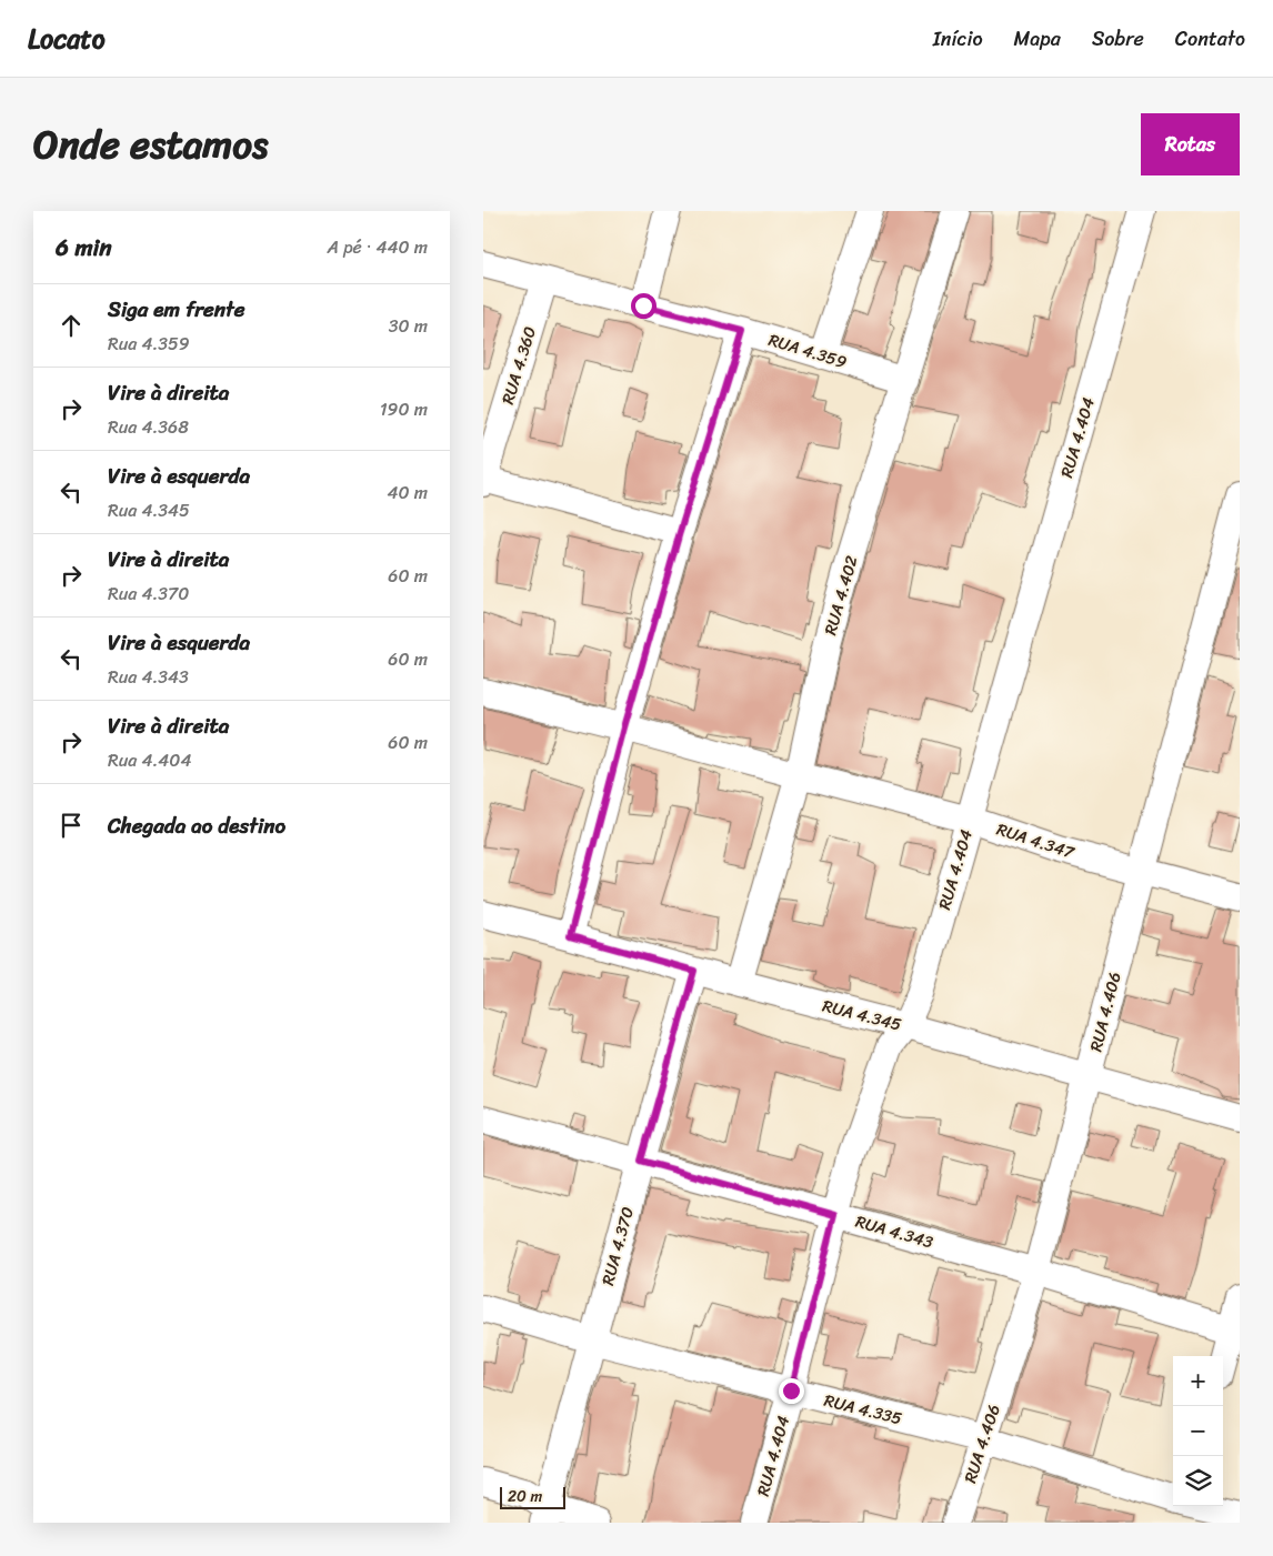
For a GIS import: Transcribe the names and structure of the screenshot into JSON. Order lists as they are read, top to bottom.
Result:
{
  "streets": {
    "street": [
      "RUA 4.359",
      "RUA 4.360",
      "RUA 4.404",
      "RUA 4.402",
      "RUA 4.347",
      "RUA 4.406",
      "RUA 4.345",
      "RUA 4.343",
      "RUA 4.370",
      "RUA 4.335"
    ]
  },
  "crossings": [
    ["RUA 4.359", "RUA 4.360"],
    ["RUA 4.359", "RUA 4.402"],
    ["RUA 4.404", "RUA 4.347"],
    ["RUA 4.404", "RUA 4.345"],
    ["RUA 4.404", "RUA 4.343"],
    ["RUA 4.404", "RUA 4.335"],
    ["RUA 4.402", "RUA 4.347"],
    ["RUA 4.402", "RUA 4.345"],
    ["RUA 4.347", "RUA 4.406"],
    ["RUA 4.406", "RUA 4.345"],
    ["RUA 4.406", "RUA 4.343"],
    ["RUA 4.406", "RUA 4.335"],
    ["RUA 4.345", "RUA 4.370"],
    ["RUA 4.343", "RUA 4.370"],
    ["RUA 4.370", "RUA 4.335"]
  ],
  "scale_bar": "20 m",
  "page": {
    "header": "Locato",
    "nav": [
      "Início",
      "Mapa",
      "Sobre",
      "Contato"
    ],
    "title": "Onde estamos",
    "buttons": "Rotas",
    "heading": ["6 min", "A pé · 440 m"],
    "list": [
      ["Siga em frente", "Rua 4.359", "30 m"],
      ["Vire à direita", "Rua 4.368", "190 m"],
      ["Vire à esquerda", "Rua 4.345", "40 m"],
      ["Vire à direita", "Rua 4.370", "60 m"],
      ["Vire à esquerda", "Rua 4.343", "60 m"],
      ["Vire à direita", "Rua 4.404", "60 m"],
      "Chegada ao destino"
    ],
    "map_buttons": ["+", "−"],
    "scale": "20 m"
  }
}
